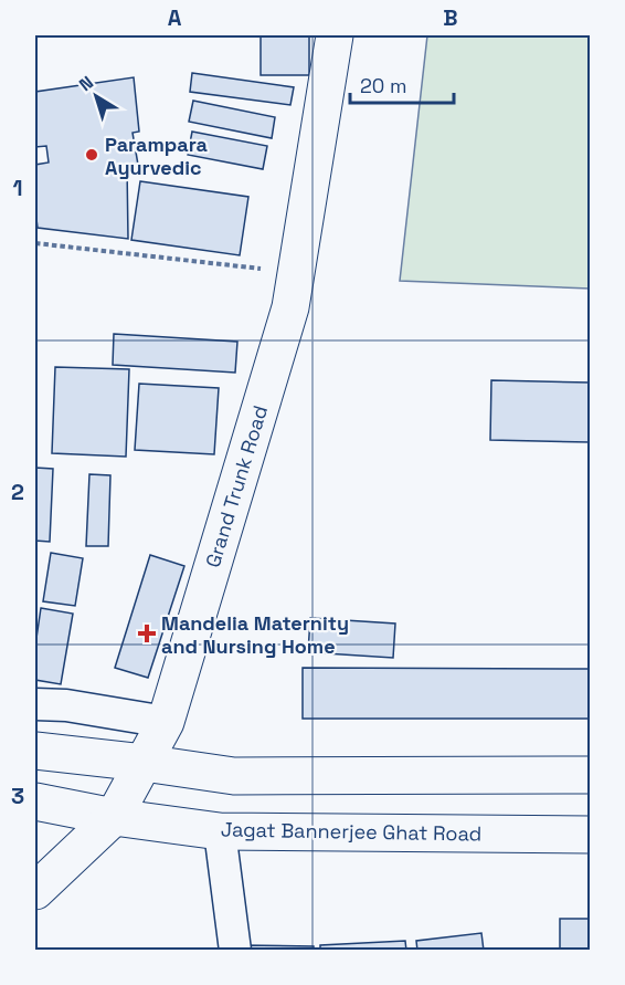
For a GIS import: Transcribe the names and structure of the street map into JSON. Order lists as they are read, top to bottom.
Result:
{
  "streets": {
    "main road": ["Grand Trunk Road", "Jagat Bannerjee Ghat Road"]
  },
  "crossings": [
    ["Grand Trunk Road", "Jagat Bannerjee Ghat Road"]
  ],
  "places": {
    "other": ["Parampara Ayurvedic"],
    "health": ["Mandelia Maternity and Nursing Home"]
  },
  "scale_bar": "20 m",
  "north": "top left",
  "grid": {
    "columns": ["A", "B"],
    "rows": ["1", "2", "3"]
  }
}
